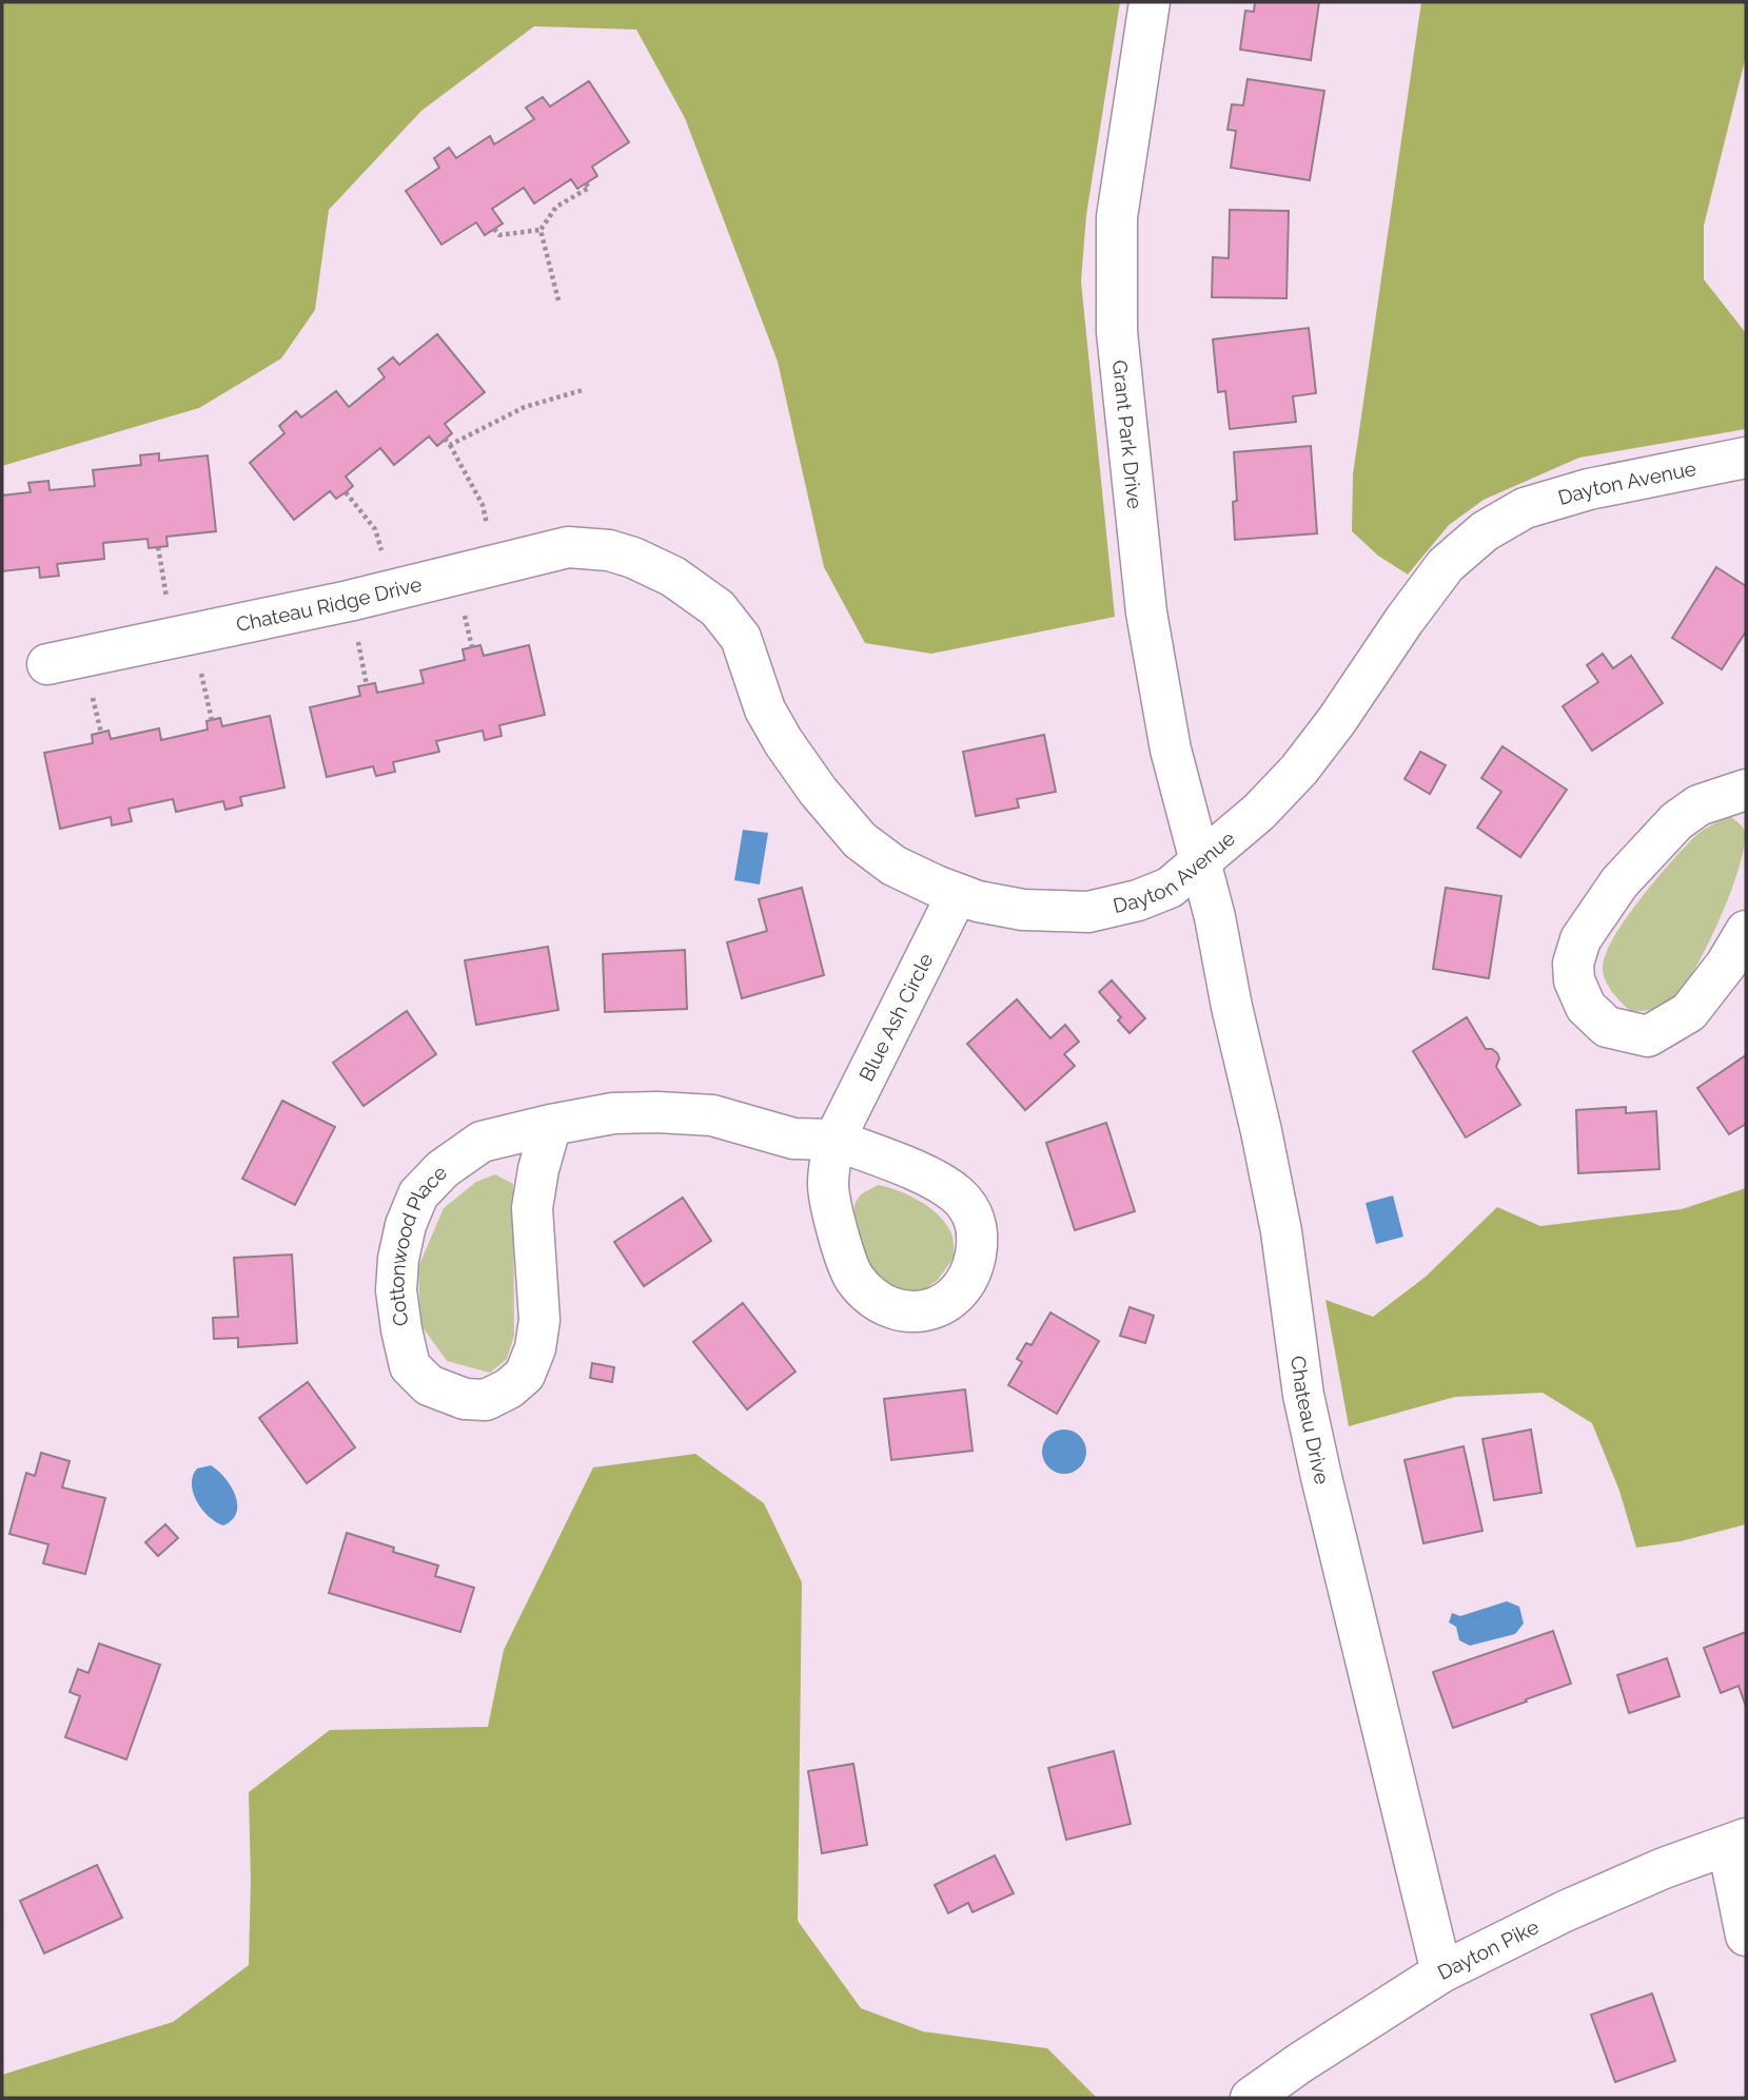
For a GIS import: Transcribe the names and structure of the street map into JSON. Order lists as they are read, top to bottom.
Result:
{
  "streets": {
    "street": [
      "Grant Park Drive",
      "Dayton Avenue",
      "Chateau Ridge Drive",
      "Blue Ash Circle",
      "Cottonwood Place",
      "Chateau Drive",
      "Dayton Pike"
    ]
  },
  "crossings": [
    ["Grant Park Drive", "Dayton Avenue"],
    ["Grant Park Drive", "Chateau Drive"],
    ["Dayton Avenue", "Chateau Ridge Drive"],
    ["Dayton Avenue", "Blue Ash Circle"],
    ["Dayton Avenue", "Chateau Drive"],
    ["Blue Ash Circle", "Cottonwood Place"],
    ["Chateau Drive", "Dayton Pike"]
  ]
}
